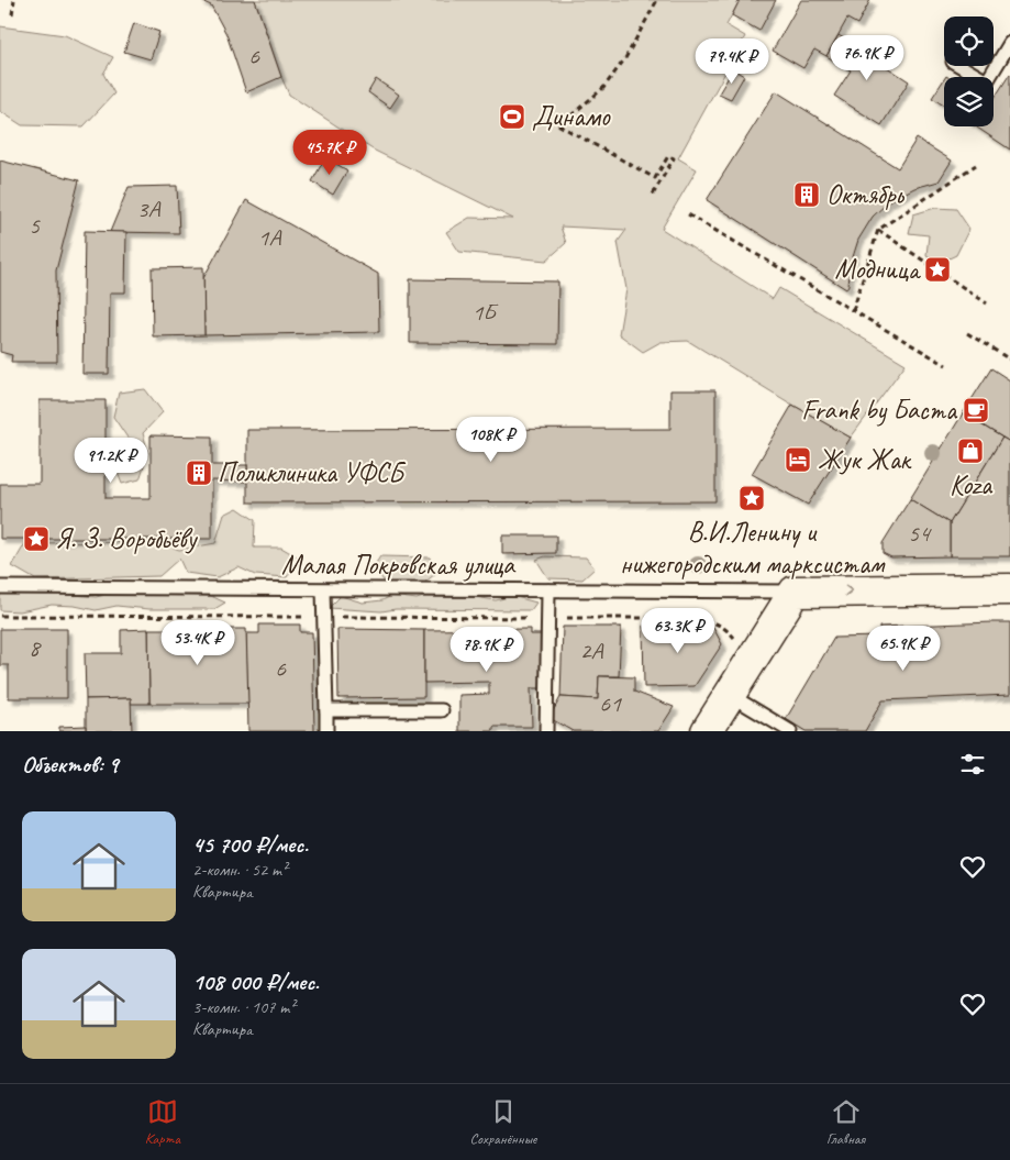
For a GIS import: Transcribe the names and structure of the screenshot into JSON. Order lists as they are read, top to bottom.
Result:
{
  "streets": {
    "lane": ["Малая Покровская улица"]
  },
  "places": {
    "sports": ["Динамо"],
    "building": ["Октябрь", "Поликлиника УФСБ"],
    "place": ["Модница", "В.И.Ленину и нижегородским марксистам", "Я. З. Воробьёву"],
    "cafe": ["Frank by Баста"],
    "shop": ["Koza"],
    "hotel": ["Жук Жак"]
  },
  "house_numbers": [
    "6",
    "3А",
    "5",
    "1А",
    "1Б",
    "54",
    "8",
    "2А",
    "6",
    "61"
  ],
  "page": {
    "price": [
      "76.9K ₽",
      "79.4K ₽",
      "45.7K ₽",
      "108K ₽",
      "91.2K ₽",
      "63.3K ₽",
      "53.4K ₽",
      "65.9K ₽",
      "78.9K ₽"
    ],
    "heading": "Объектов: 9",
    "list": [
      {
        "name": "45 700 ₽/мес.",
        "note": "2-комн. · 52 m² · Квартира"
      },
      {
        "name": "108 000 ₽/мес.",
        "note": "3-комн. · 107 m² · Квартира"
      }
    ],
    "tabs": ["Карта", "Сохранённые", "Главная"]
  }
}
